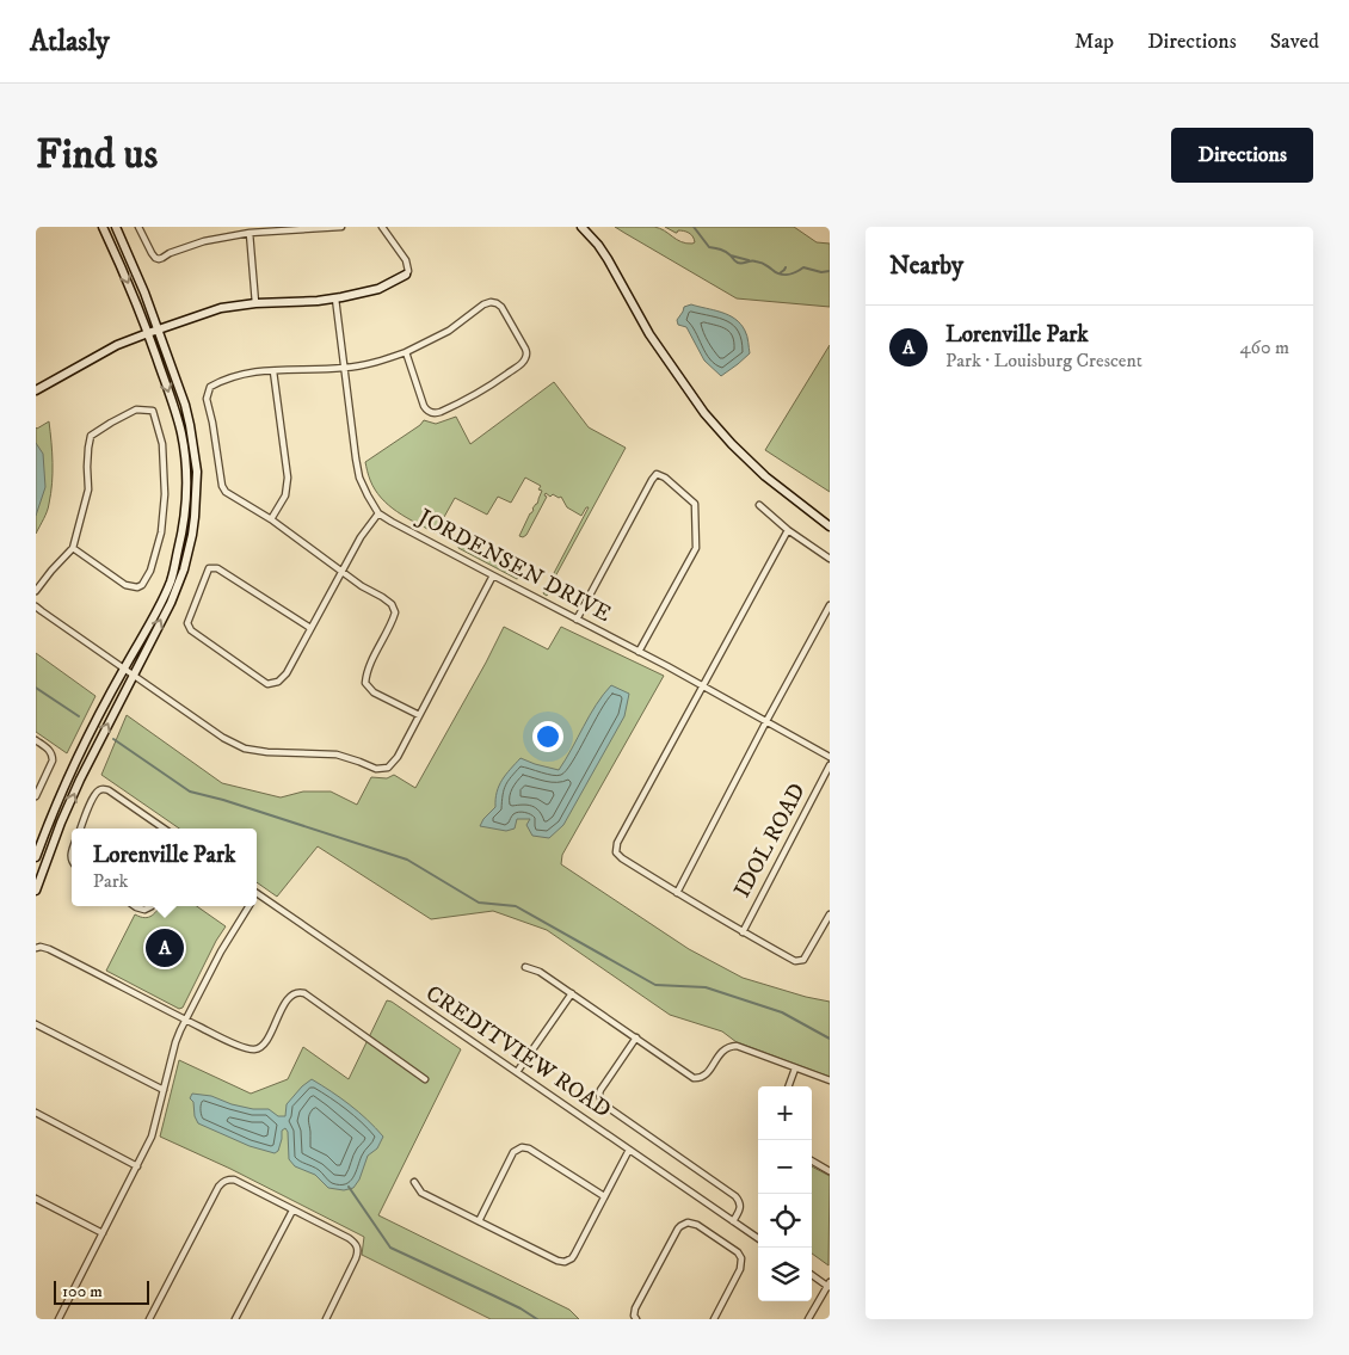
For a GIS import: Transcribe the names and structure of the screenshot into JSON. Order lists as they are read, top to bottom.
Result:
{
  "streets": {
    "street": ["JORDENSEN DRIVE", "IDOL ROAD", "CREDITVIEW ROAD"]
  },
  "scale_bar": "100 m",
  "page": {
    "header": "Atlasly",
    "nav": ["Map", "Directions", "Saved"],
    "buttons": "Directions",
    "title": "Find us",
    "heading": "Nearby",
    "list": [
      {
        "mark": "A",
        "name": "Lorenville Park",
        "note": "Park · Louisburg Crescent",
        "value": "460 m"
      }
    ],
    "popup": ["Lorenville Park", "Park"],
    "pins": "A",
    "map_buttons": ["+", "−"],
    "scale": "100 m"
  }
}
